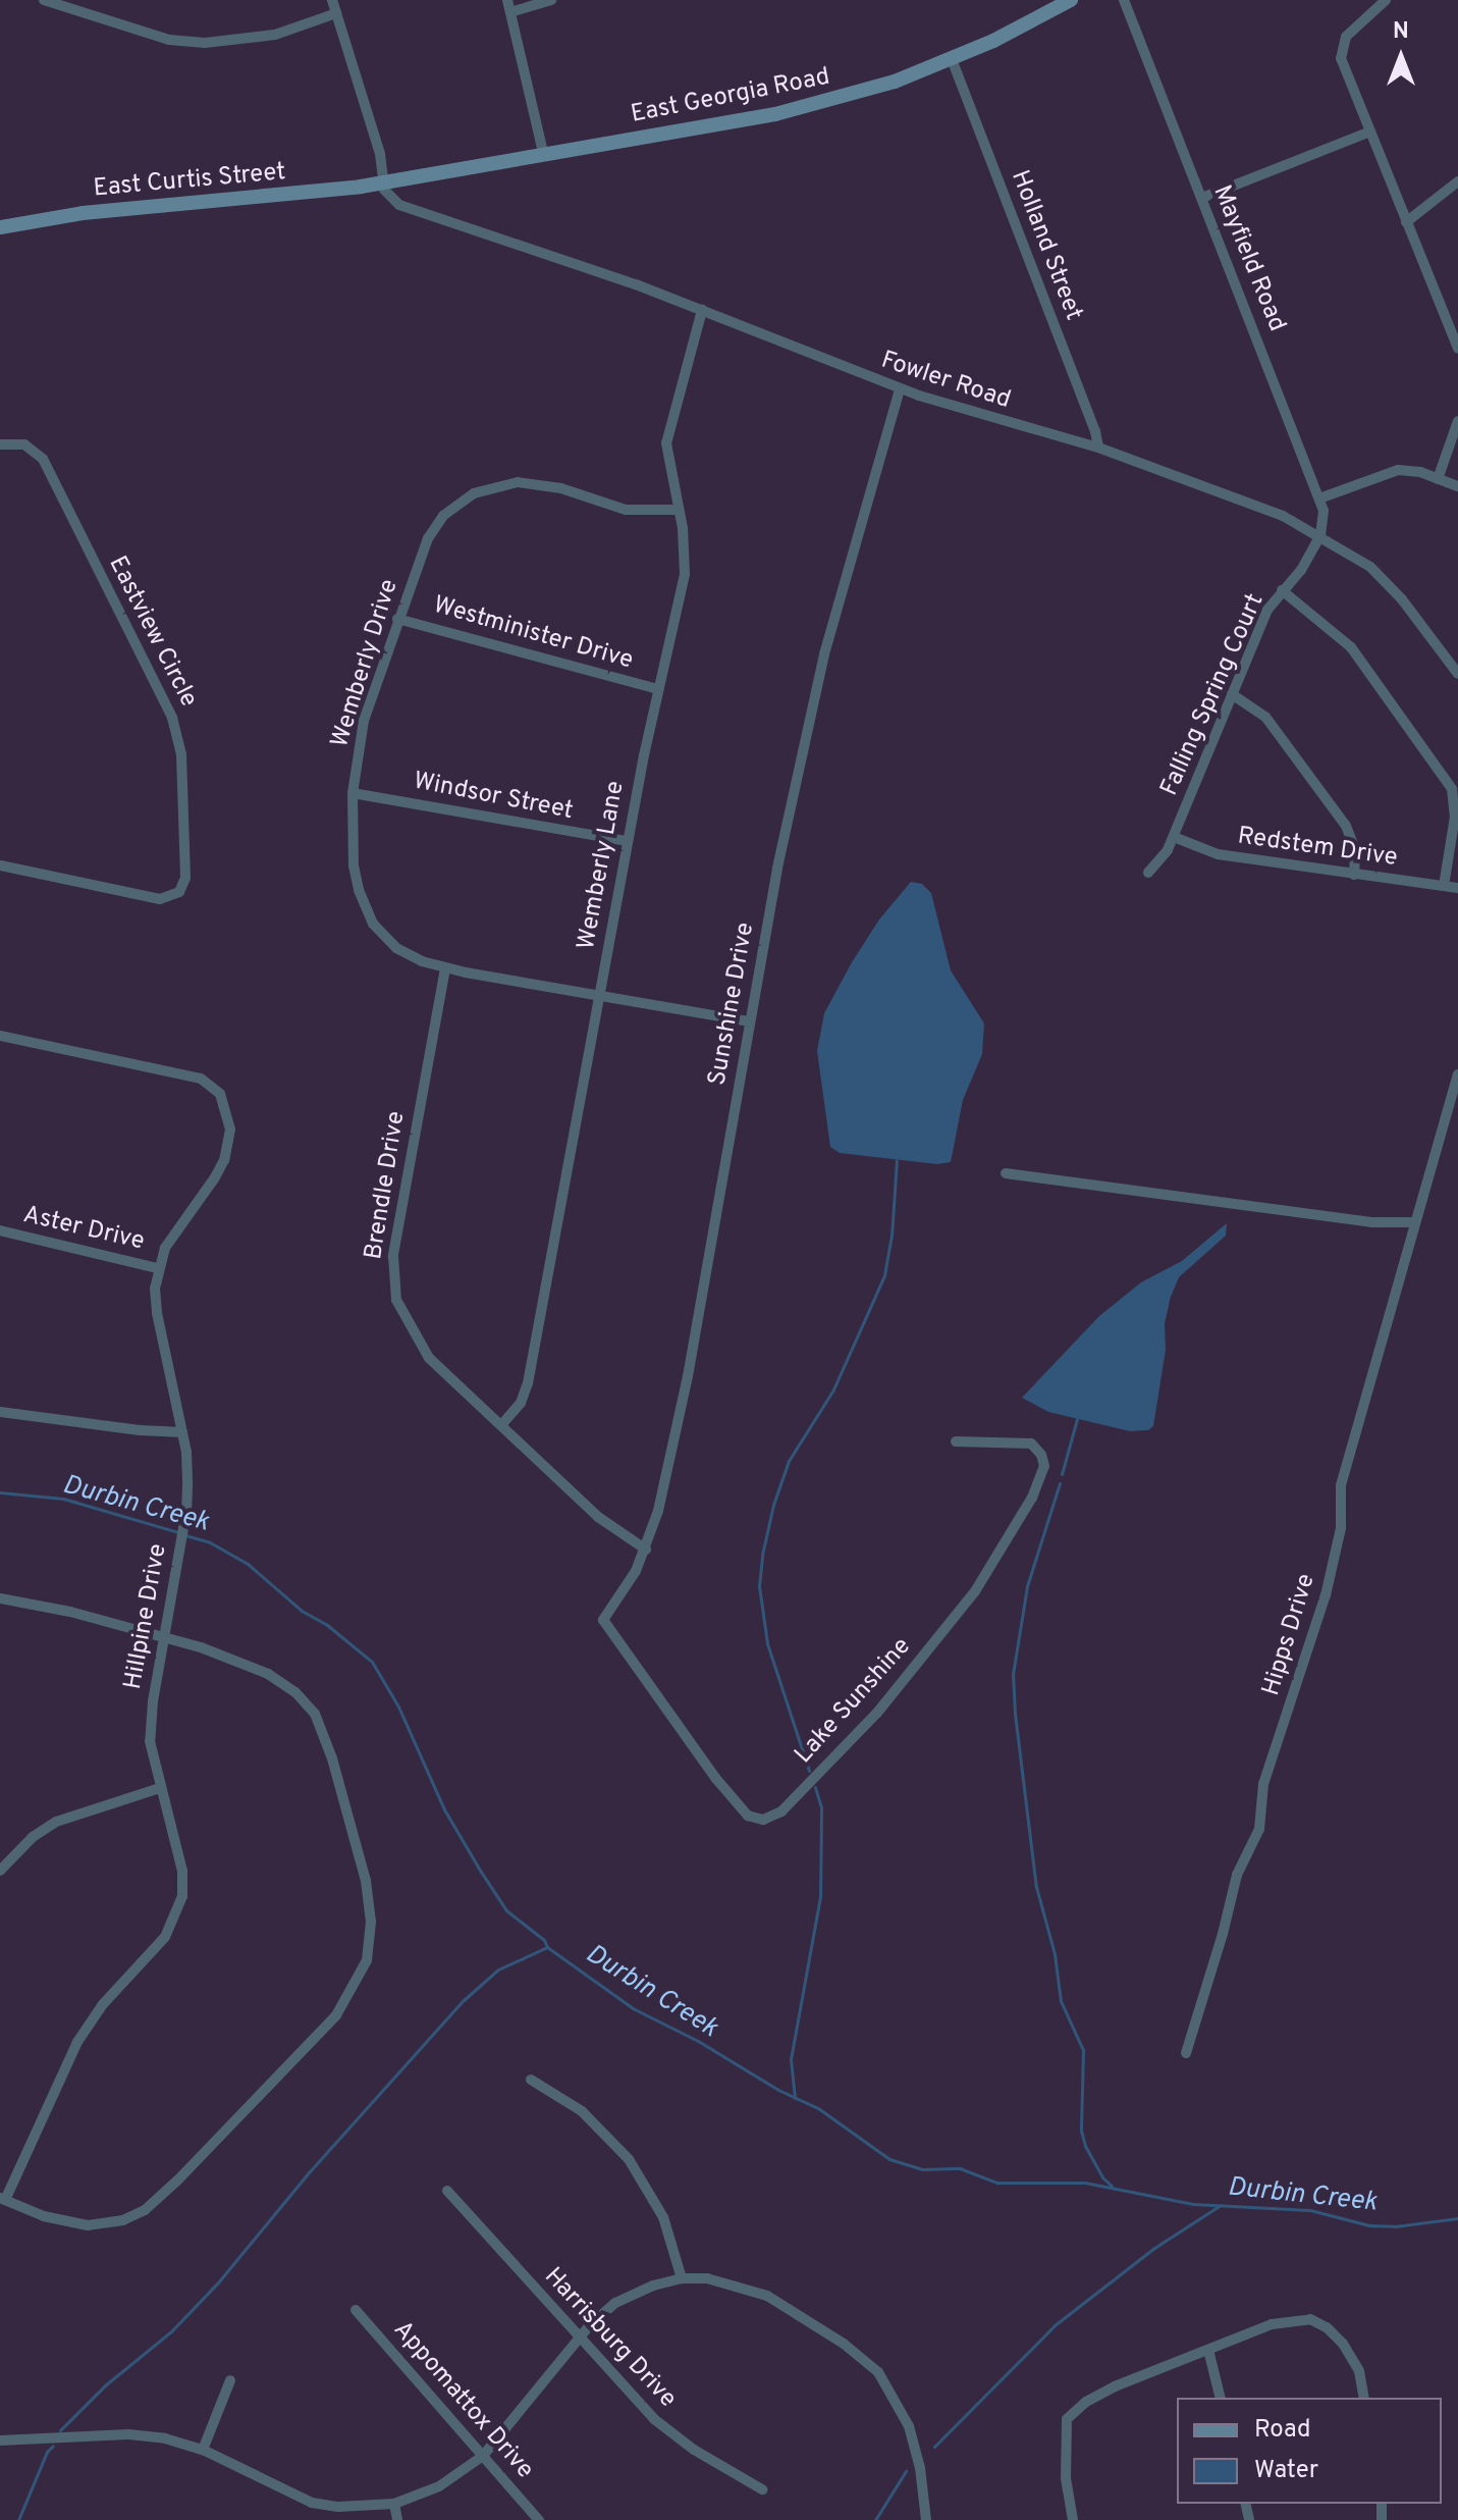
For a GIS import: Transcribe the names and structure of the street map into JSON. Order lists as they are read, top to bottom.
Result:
{
  "streets": {
    "main road": ["East Georgia Road", "East Curtis Street"],
    "street": [
      "Holland Street",
      "Mayfield Road",
      "Fowler Road",
      "Eastview Circle",
      "Westminister Drive",
      "Wemberly Drive",
      "Falling Spring Court",
      "Windsor Street",
      "Redstem Drive",
      "Wemberly Lane",
      "Sunshine Drive",
      "Brendle Drive",
      "Aster Drive",
      "Hillpine Drive",
      "Hipps Drive",
      "Lake Sunshine",
      "Harrisburg Drive",
      "Appomattox Drive"
    ]
  },
  "crossings": [
    ["East Georgia Road", "East Curtis Street"],
    ["East Georgia Road", "Holland Street"],
    ["East Georgia Road", "Fowler Road"],
    ["East Curtis Street", "Fowler Road"],
    ["Holland Street", "Fowler Road"],
    ["Mayfield Road", "Fowler Road"],
    ["Mayfield Road", "Falling Spring Court"],
    ["Fowler Road", "Falling Spring Court"],
    ["Fowler Road", "Wemberly Lane"],
    ["Fowler Road", "Sunshine Drive"],
    ["Westminister Drive", "Wemberly Drive"],
    ["Westminister Drive", "Wemberly Lane"],
    ["Wemberly Drive", "Windsor Street"],
    ["Wemberly Drive", "Wemberly Lane"],
    ["Wemberly Drive", "Sunshine Drive"],
    ["Wemberly Drive", "Brendle Drive"],
    ["Falling Spring Court", "Redstem Drive"],
    ["Windsor Street", "Wemberly Lane"],
    ["Wemberly Lane", "Brendle Drive"],
    ["Sunshine Drive", "Brendle Drive"],
    ["Sunshine Drive", "Lake Sunshine"],
    ["Aster Drive", "Hillpine Drive"]
  ],
  "water": ["Durbin Creek"],
  "legend": ["Road", "Water"],
  "north": "top"
}
